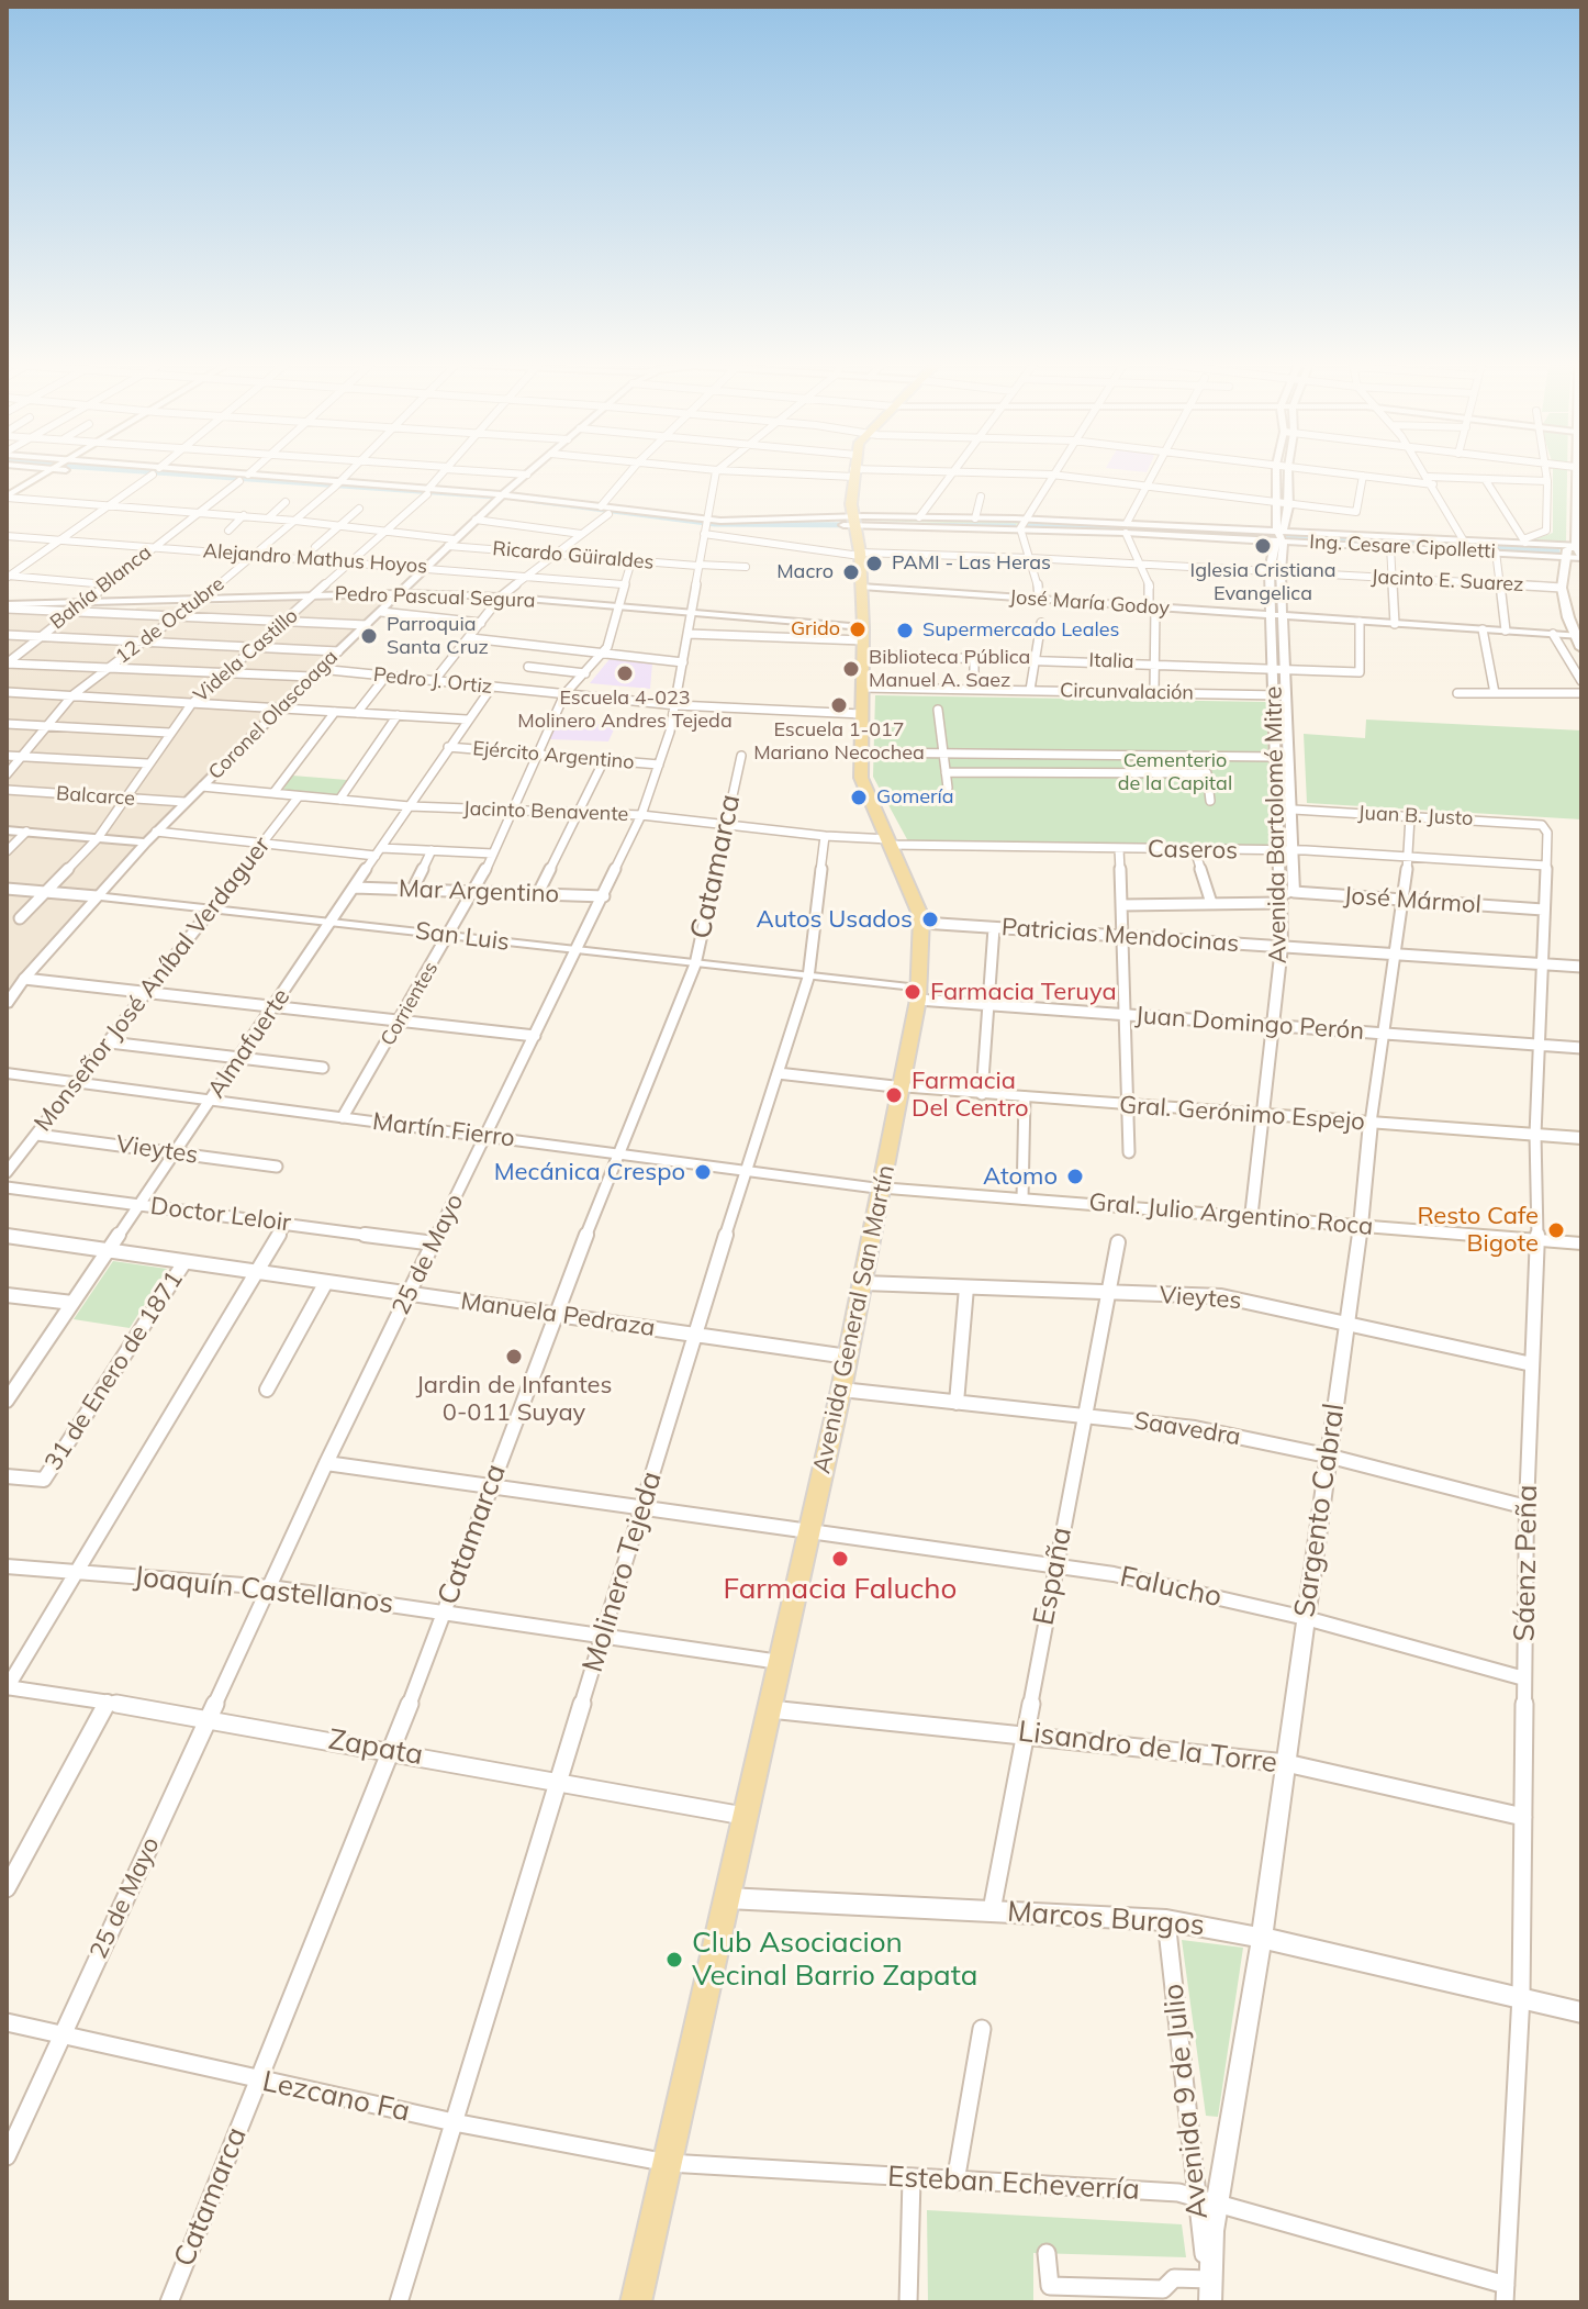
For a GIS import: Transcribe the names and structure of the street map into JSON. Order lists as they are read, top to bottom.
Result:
{
  "streets": {
    "main road": ["Gral. Gerónimo Espejo", "Gral. Julio Argentino Roca", "Avenida General San Martín"],
    "street": [
      "Ing. Cesare Cipolletti",
      "Ricardo Güiraldes",
      "Alejandro Mathus Hoyos",
      "Jacinto E. Suarez",
      "Bahía Blanca",
      "Pedro Pascual Segura",
      "José María Godoy",
      "12 de Octubre",
      "Videla Castillo",
      "Italia",
      "Pedro J. Ortiz",
      "Circunvalación",
      "Coronel Olascoaga",
      "Ejército Argentino",
      "Balcarce",
      "Jacinto Benavente",
      "Juan B. Justo",
      "Avenida Bartolomé Mitre",
      "Caseros",
      "Catamarca",
      "Mar Argentino",
      "José Mármol",
      "Patricias Mendocinas",
      "San Luis",
      "Monseñor José Aníbal Verdaguer",
      "Corrientes",
      "Juan Domingo Perón",
      "Almafuerte",
      "Martín Fierro",
      "Vieytes",
      "Doctor Leloir",
      "25 de Mayo",
      "Manuela Pedraza",
      "31 de Enero de 1871",
      "Saavedra",
      "Sargento Cabral",
      "Sáenz Peña",
      "Molinero Tejeda",
      "España",
      "Falucho",
      "Joaquín Castellanos",
      "Zapata",
      "Lisandro de la Torre",
      "Marcos Burgos",
      "Lezcano Fa",
      "Avenida 9 de Julio",
      "Esteban Echeverría"
    ]
  },
  "crossings": [
    ["Ing. Cesare Cipolletti", "Avenida Bartolomé Mitre"],
    ["Ing. Cesare Cipolletti", "Avenida General San Martín"],
    ["Ricardo Güiraldes", "Bahía Blanca"],
    ["Ricardo Güiraldes", "12 de Octubre"],
    ["Ricardo Güiraldes", "Videla Castillo"],
    ["Ricardo Güiraldes", "Coronel Olascoaga"],
    ["Ricardo Güiraldes", "Corrientes"],
    ["Ricardo Güiraldes", "25 de Mayo"],
    ["Alejandro Mathus Hoyos", "Bahía Blanca"],
    ["Alejandro Mathus Hoyos", "12 de Octubre"],
    ["Alejandro Mathus Hoyos", "Videla Castillo"],
    ["Alejandro Mathus Hoyos", "Coronel Olascoaga"],
    ["Alejandro Mathus Hoyos", "Corrientes"],
    ["Jacinto E. Suarez", "Avenida Bartolomé Mitre"],
    ["Jacinto E. Suarez", "25 de Mayo"],
    ["Jacinto E. Suarez", "Avenida General San Martín"],
    ["Bahía Blanca", "Pedro Pascual Segura"],
    ["Bahía Blanca", "Pedro J. Ortiz"],
    ["Pedro Pascual Segura", "12 de Octubre"],
    ["Pedro Pascual Segura", "Videla Castillo"],
    ["Pedro Pascual Segura", "Italia"],
    ["Pedro Pascual Segura", "Coronel Olascoaga"],
    ["Pedro Pascual Segura", "Corrientes"],
    ["Pedro Pascual Segura", "25 de Mayo"],
    ["Pedro Pascual Segura", "Avenida General San Martín"],
    ["José María Godoy", "Italia"],
    ["José María Godoy", "Avenida Bartolomé Mitre"],
    ["José María Godoy", "Avenida General San Martín"],
    ["12 de Octubre", "Pedro J. Ortiz"],
    ["12 de Octubre", "Ejército Argentino"],
    ["Videla Castillo", "Pedro J. Ortiz"],
    ["Videla Castillo", "Ejército Argentino"],
    ["Videla Castillo", "Balcarce"],
    ["Videla Castillo", "San Luis"],
    ["Italia", "Avenida Bartolomé Mitre"],
    ["Italia", "25 de Mayo"],
    ["Italia", "Avenida General San Martín"],
    ["Pedro J. Ortiz", "Coronel Olascoaga"],
    ["Pedro J. Ortiz", "Corrientes"],
    ["Pedro J. Ortiz", "Almafuerte"],
    ["Pedro J. Ortiz", "25 de Mayo"],
    ["Pedro J. Ortiz", "Avenida General San Martín"],
    ["Circunvalación", "Avenida Bartolomé Mitre"],
    ["Circunvalación", "Avenida General San Martín"],
    ["Coronel Olascoaga", "Ejército Argentino"],
    ["Coronel Olascoaga", "Balcarce"],
    ["Coronel Olascoaga", "Jacinto Benavente"],
    ["Coronel Olascoaga", "San Luis"],
    ["Ejército Argentino", "Corrientes"],
    ["Ejército Argentino", "Almafuerte"],
    ["Ejército Argentino", "25 de Mayo"],
    ["Jacinto Benavente", "Caseros"],
    ["Jacinto Benavente", "Catamarca"],
    ["Jacinto Benavente", "Monseñor José Aníbal Verdaguer"],
    ["Jacinto Benavente", "Corrientes"],
    ["Jacinto Benavente", "Almafuerte"],
    ["Jacinto Benavente", "25 de Mayo"],
    ["Jacinto Benavente", "Avenida General San Martín"],
    ["Jacinto Benavente", "Molinero Tejeda"],
    ["Juan B. Justo", "Avenida Bartolomé Mitre"],
    ["Juan B. Justo", "Sargento Cabral"],
    ["Juan B. Justo", "Sáenz Peña"],
    ["Avenida Bartolomé Mitre", "Caseros"],
    ["Avenida Bartolomé Mitre", "José Mármol"],
    ["Avenida Bartolomé Mitre", "Patricias Mendocinas"],
    ["Avenida Bartolomé Mitre", "Juan Domingo Perón"],
    ["Avenida Bartolomé Mitre", "Gral. Gerónimo Espejo"],
    ["Avenida Bartolomé Mitre", "Gral. Julio Argentino Roca"],
    ["Caseros", "Avenida General San Martín"],
    ["Caseros", "Sargento Cabral"],
    ["Caseros", "Sáenz Peña"],
    ["Catamarca", "San Luis"],
    ["Catamarca", "Martín Fierro"],
    ["Catamarca", "Manuela Pedraza"],
    ["Catamarca", "Falucho"],
    ["Catamarca", "Joaquín Castellanos"],
    ["Catamarca", "Zapata"],
    ["Catamarca", "Lezcano Fa"],
    ["Mar Argentino", "Corrientes"],
    ["Mar Argentino", "Almafuerte"],
    ["Mar Argentino", "25 de Mayo"],
    ["José Mármol", "Sargento Cabral"],
    ["José Mármol", "Sáenz Peña"],
    ["Patricias Mendocinas", "Avenida General San Martín"],
    ["Patricias Mendocinas", "Sargento Cabral"],
    ["Patricias Mendocinas", "Sáenz Peña"],
    ["San Luis", "Monseñor José Aníbal Verdaguer"],
    ["San Luis", "Corrientes"],
    ["San Luis", "Juan Domingo Perón"],
    ["San Luis", "Almafuerte"],
    ["San Luis", "25 de Mayo"],
    ["San Luis", "Avenida General San Martín"],
    ["San Luis", "Molinero Tejeda"],
    ["Monseñor José Aníbal Verdaguer", "Martín Fierro"],
    ["Monseñor José Aníbal Verdaguer", "Vieytes"],
    ["Corrientes", "Martín Fierro"],
    ["Juan Domingo Perón", "Avenida General San Martín"],
    ["Juan Domingo Perón", "Sargento Cabral"],
    ["Juan Domingo Perón", "Sáenz Peña"],
    ["Almafuerte", "Martín Fierro"],
    ["Almafuerte", "Vieytes"],
    ["Almafuerte", "Doctor Leloir"],
    ["Almafuerte", "Manuela Pedraza"],
    ["Gral. Gerónimo Espejo", "Avenida General San Martín"],
    ["Gral. Gerónimo Espejo", "Sargento Cabral"],
    ["Gral. Gerónimo Espejo", "Sáenz Peña"],
    ["Martín Fierro", "Gral. Julio Argentino Roca"],
    ["Martín Fierro", "25 de Mayo"],
    ["Martín Fierro", "Avenida General San Martín"],
    ["Martín Fierro", "Molinero Tejeda"],
    ["Vieytes", "Avenida General San Martín"],
    ["Vieytes", "Sargento Cabral"],
    ["Vieytes", "Sáenz Peña"],
    ["Vieytes", "España"],
    ["Doctor Leloir", "25 de Mayo"],
    ["Gral. Julio Argentino Roca", "Avenida General San Martín"],
    ["Gral. Julio Argentino Roca", "Sargento Cabral"],
    ["Gral. Julio Argentino Roca", "Sáenz Peña"],
    ["25 de Mayo", "Manuela Pedraza"],
    ["25 de Mayo", "Falucho"],
    ["25 de Mayo", "Joaquín Castellanos"],
    ["25 de Mayo", "Zapata"],
    ["25 de Mayo", "Lezcano Fa"],
    ["Manuela Pedraza", "Avenida General San Martín"],
    ["Manuela Pedraza", "31 de Enero de 1871"],
    ["Manuela Pedraza", "Molinero Tejeda"],
    ["Avenida General San Martín", "Saavedra"],
    ["Avenida General San Martín", "Falucho"],
    ["Avenida General San Martín", "Joaquín Castellanos"],
    ["Avenida General San Martín", "Zapata"],
    ["Avenida General San Martín", "Lisandro de la Torre"],
    ["Avenida General San Martín", "Marcos Burgos"],
    ["Avenida General San Martín", "Lezcano Fa"],
    ["Avenida General San Martín", "Esteban Echeverría"],
    ["Saavedra", "Sargento Cabral"],
    ["Saavedra", "Sáenz Peña"],
    ["Saavedra", "España"],
    ["Sargento Cabral", "Falucho"],
    ["Sargento Cabral", "Lisandro de la Torre"],
    ["Sargento Cabral", "Marcos Burgos"],
    ["Sargento Cabral", "Avenida 9 de Julio"],
    ["Sargento Cabral", "Esteban Echeverría"],
    ["Sáenz Peña", "Falucho"],
    ["Sáenz Peña", "Lisandro de la Torre"],
    ["Sáenz Peña", "Marcos Burgos"],
    ["Sáenz Peña", "Esteban Echeverría"],
    ["Molinero Tejeda", "Falucho"],
    ["Molinero Tejeda", "Joaquín Castellanos"],
    ["Molinero Tejeda", "Zapata"],
    ["Molinero Tejeda", "Lezcano Fa"],
    ["España", "Falucho"],
    ["España", "Lisandro de la Torre"],
    ["España", "Marcos Burgos"],
    ["Marcos Burgos", "Avenida 9 de Julio"],
    ["Lezcano Fa", "Esteban Echeverría"],
    ["Avenida 9 de Julio", "Esteban Echeverría"]
  ],
  "parks": ["Cementerio de la Capital"],
  "places": [
    "Iglesia Cristiana Evangelica",
    "PAMI - Las Heras",
    "Macro",
    "Grido",
    "Supermercado Leales",
    "Parroquia Santa Cruz",
    "Biblioteca Pública Manuel A. Saez",
    "Escuela 4-023 Molinero Andres Tejeda",
    "Escuela 1-017 Mariano Necochea",
    "Gomería",
    "Autos Usados",
    "Farmacia Teruya",
    "Farmacia Del Centro",
    "Mecánica Crespo",
    "Atomo",
    "Resto Cafe Bigote",
    "Jardin de Infantes 0-011 Suyay",
    "Farmacia Falucho",
    "Club Asociacion Vecinal Barrio Zapata"
  ]
}
